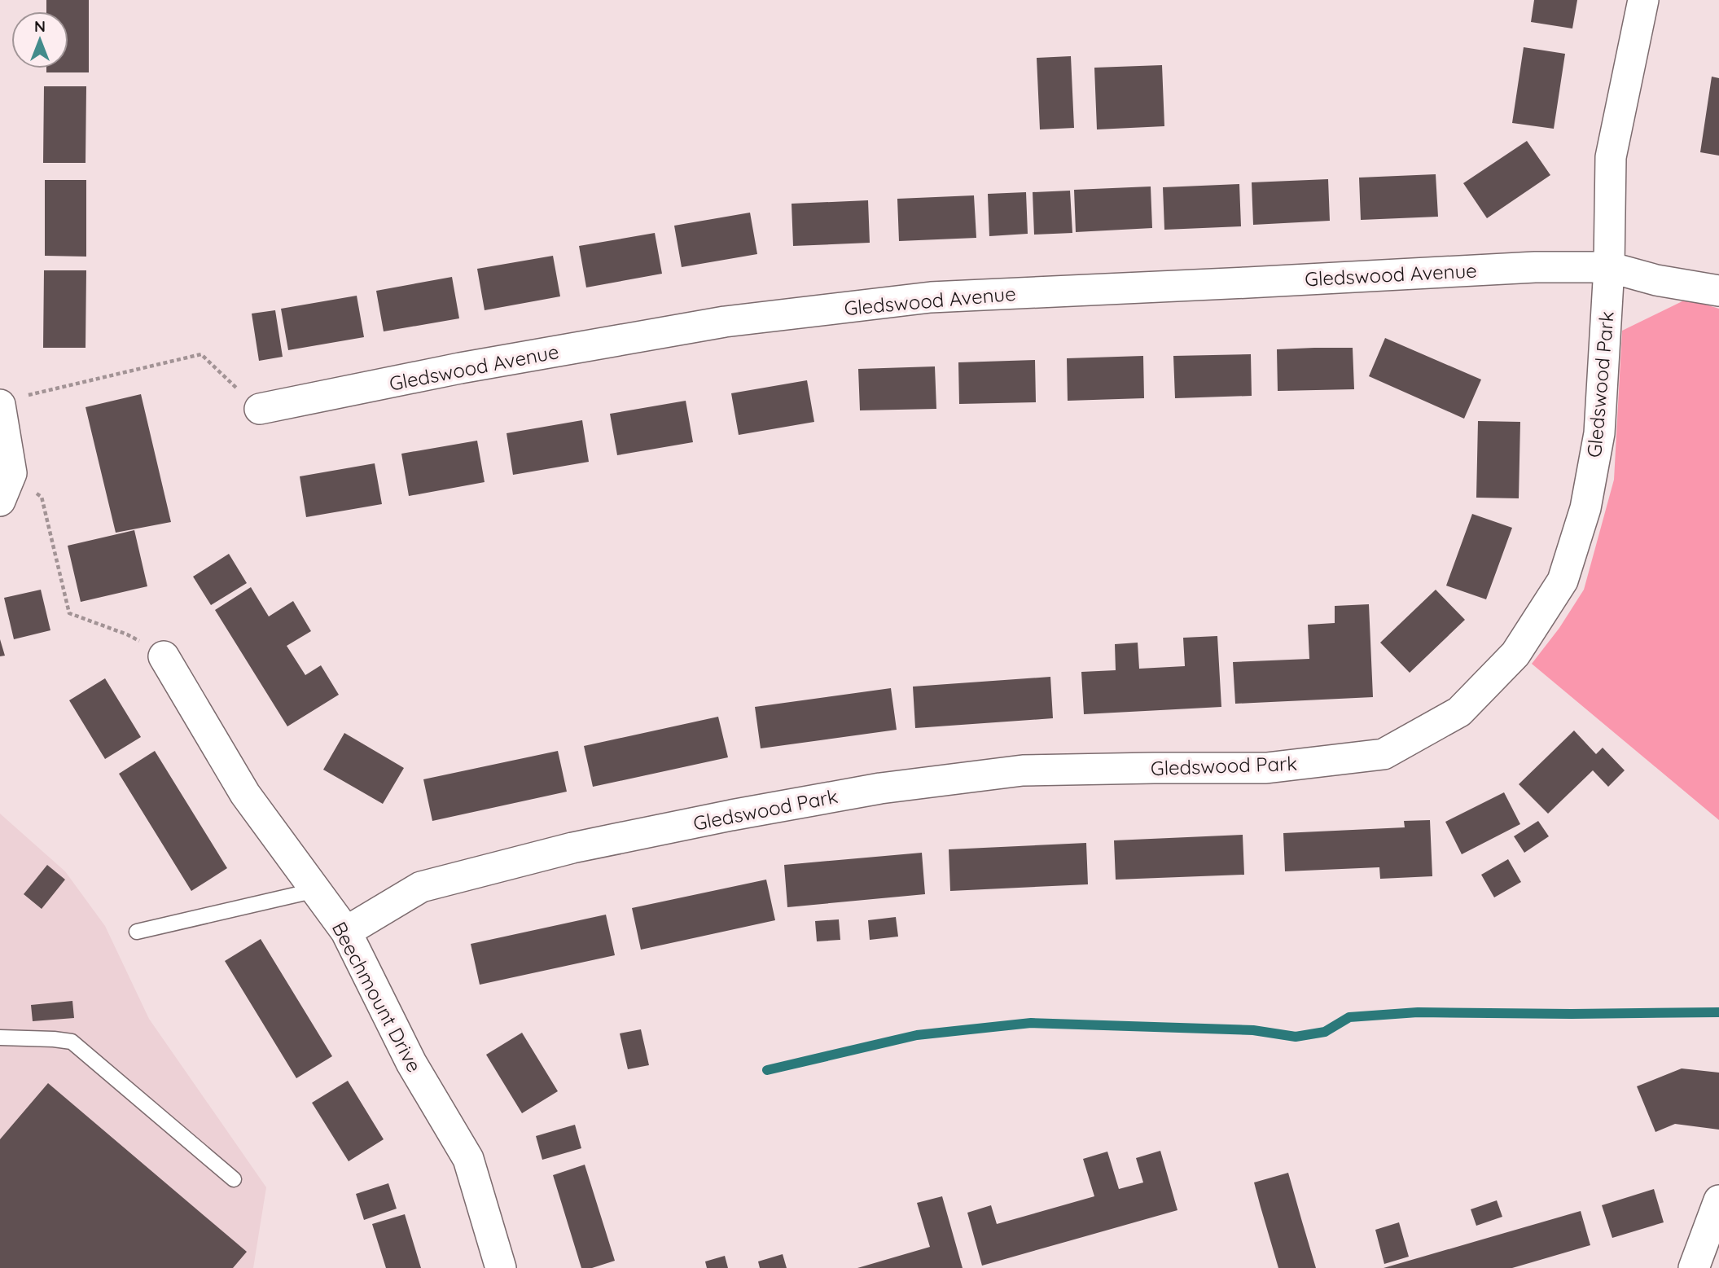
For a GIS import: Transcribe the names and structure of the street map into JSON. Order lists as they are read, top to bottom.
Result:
{
  "streets": {
    "street": ["Gledswood Avenue", "Gledswood Park", "Beechmount Drive"]
  },
  "crossings": [
    ["Gledswood Avenue", "Gledswood Park"],
    ["Gledswood Park", "Beechmount Drive"]
  ],
  "north": "top"
}
